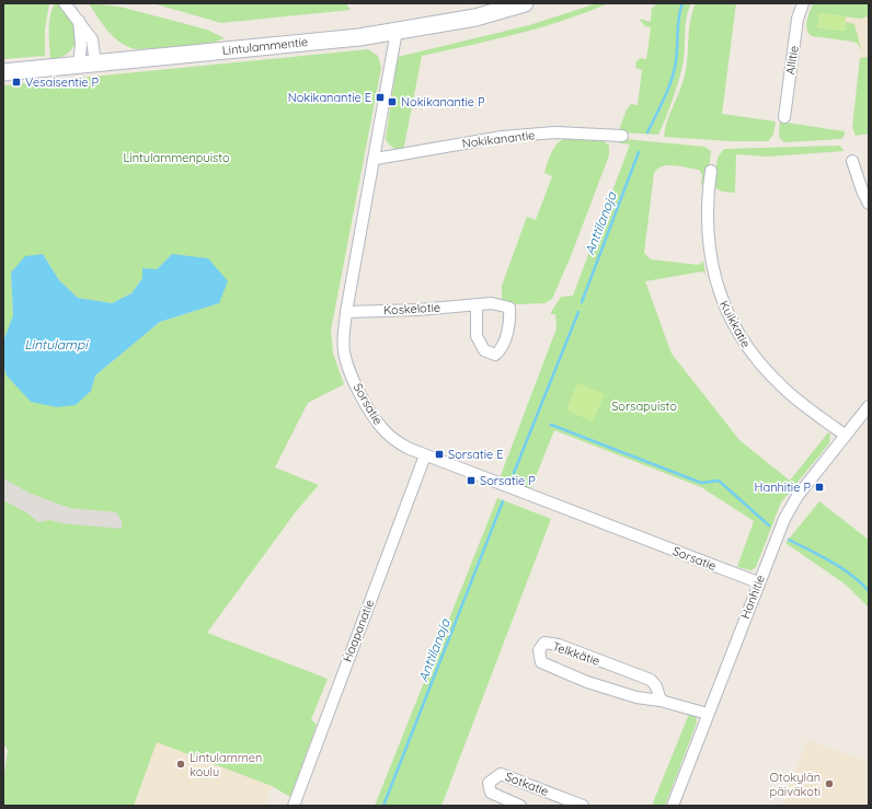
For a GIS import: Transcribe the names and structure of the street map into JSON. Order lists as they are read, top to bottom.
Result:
{
  "streets": {
    "street": [
      "Lintulammentie",
      "Allitie",
      "Nokikanantie",
      "Koskelotie",
      "Kuikkatie",
      "Sorsatie",
      "Hanhitie",
      "Haapanatie",
      "Telkkätie",
      "Sotkatie"
    ]
  },
  "crossings": [
    ["Lintulammentie", "Sorsatie"],
    ["Nokikanantie", "Sorsatie"],
    ["Koskelotie", "Sorsatie"],
    ["Kuikkatie", "Hanhitie"],
    ["Sorsatie", "Hanhitie"],
    ["Sorsatie", "Haapanatie"],
    ["Hanhitie", "Telkkätie"]
  ],
  "water": ["Anttilanoja", "Lintulampi"],
  "parks": ["Lintulammenpuisto", "Sorsapuisto"],
  "places": {
    "transit": [
      "Vesaisentie P",
      "Nokikanantie E",
      "Nokikanantie P",
      "Sorsatie E",
      "Sorsatie P",
      "Hanhitie P"
    ],
    "other": ["Lintulammen koulu", "Otokylän päiväkoti"]
  }
}
